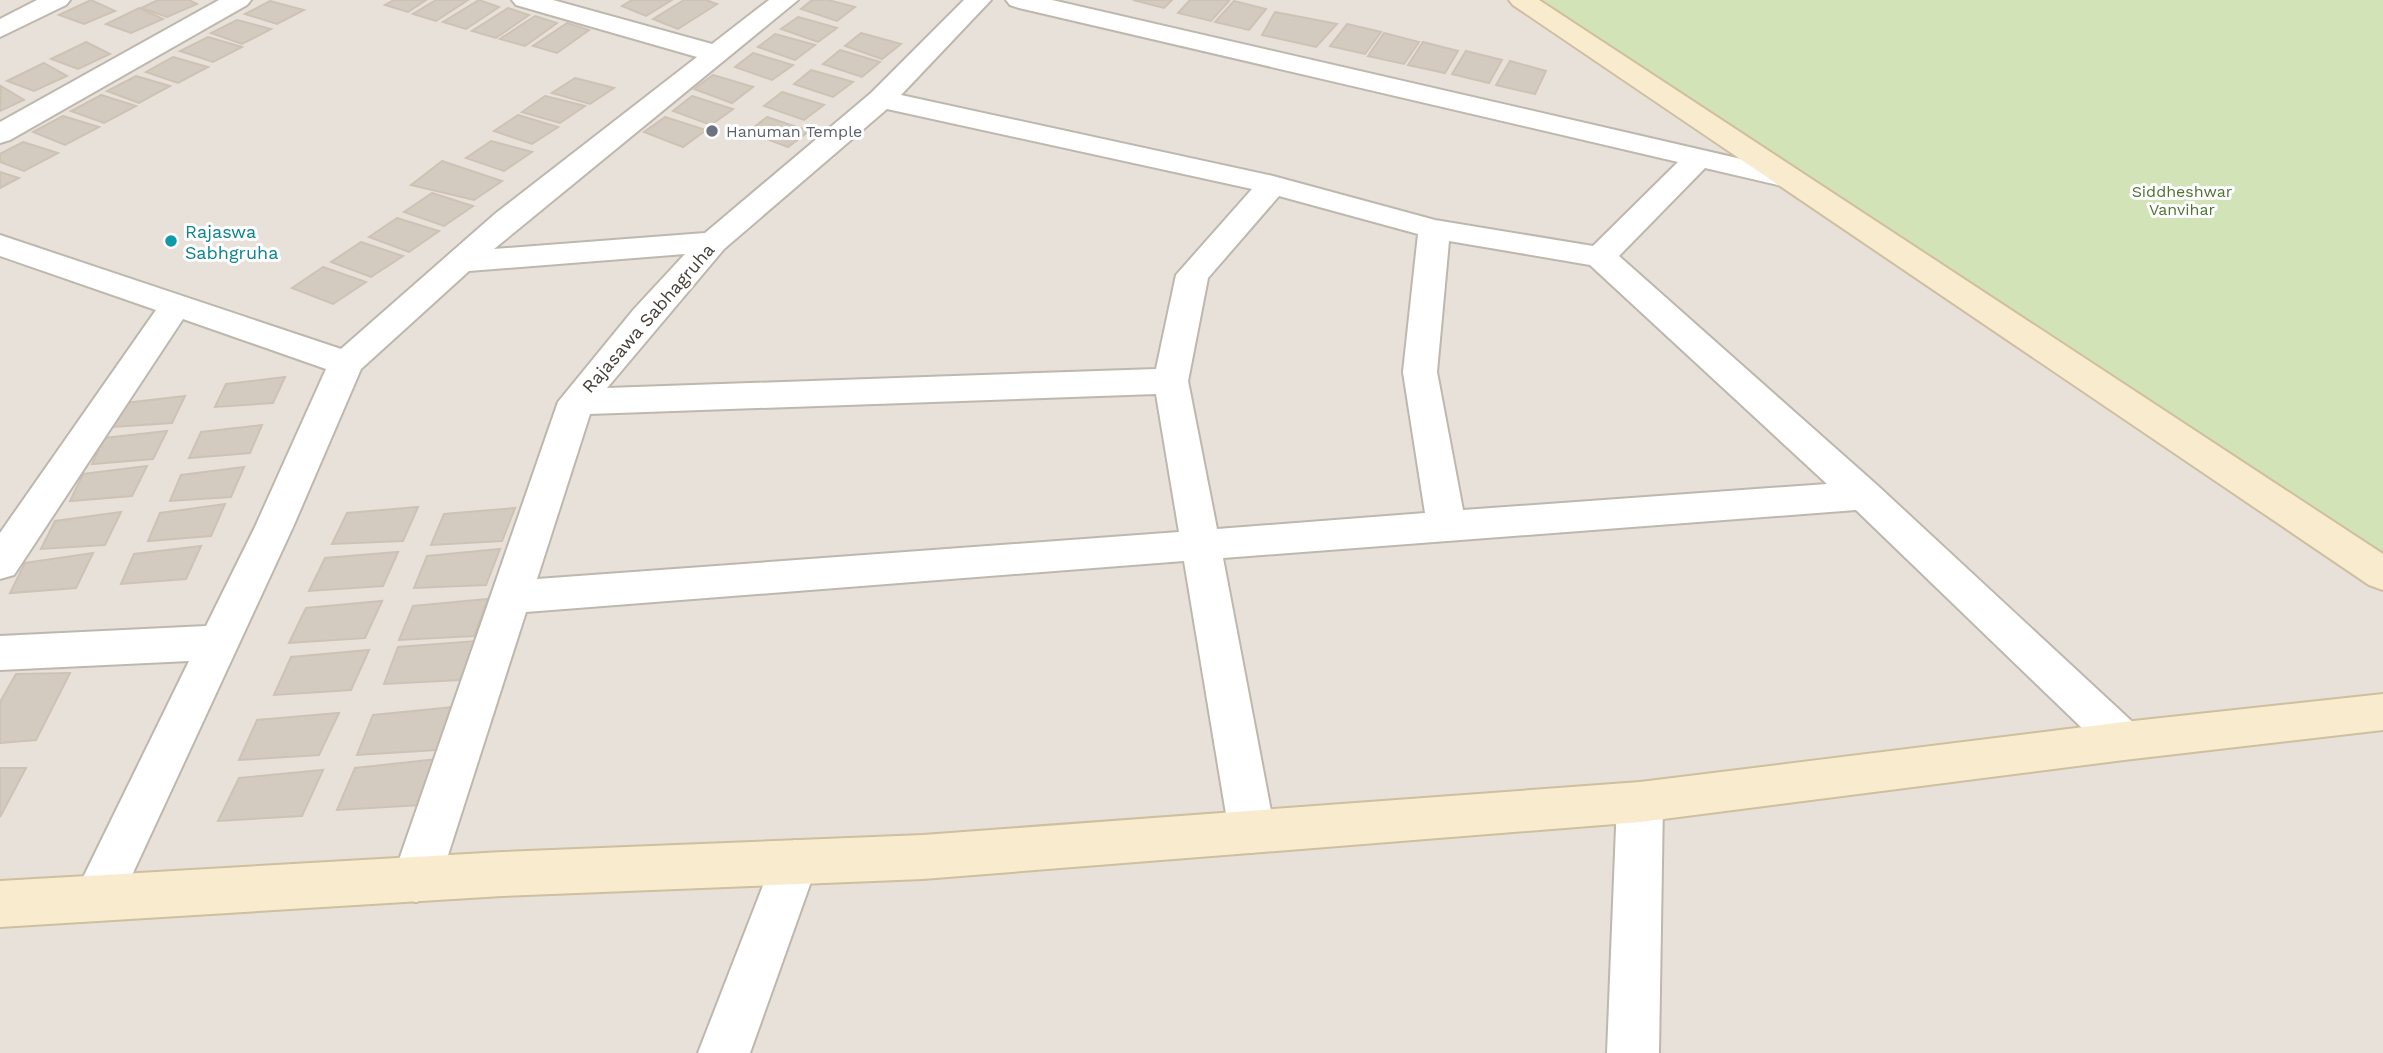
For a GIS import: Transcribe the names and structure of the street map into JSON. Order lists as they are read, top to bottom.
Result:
{
  "streets": {
    "street": ["Rajasawa Sabhagruha"]
  },
  "parks": ["Siddheshwar Vanvihar"],
  "places": ["Hanuman Temple", "Rajaswa Sabhgruha"]
}
